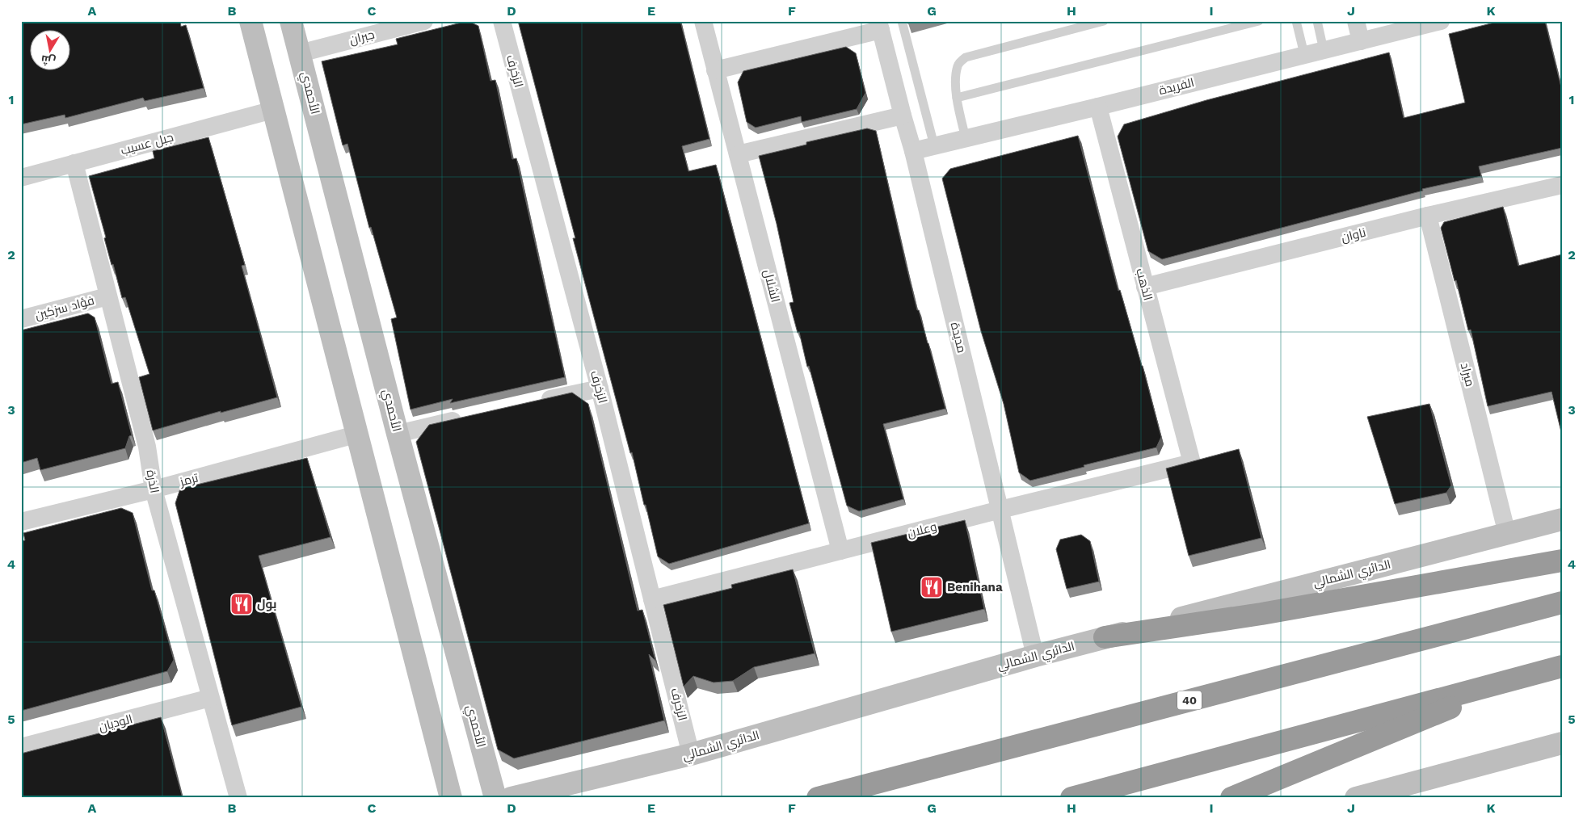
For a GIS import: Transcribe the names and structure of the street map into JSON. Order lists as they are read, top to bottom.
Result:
{
  "streets": {
    "highway": ["40"],
    "street": [
      "جبران",
      "الزخرف",
      "الفريدة",
      "الأحمدي",
      "جبل عسيب",
      "ناوان",
      "الذهب",
      "الشلال",
      "فؤاد سزكين",
      "مديدة",
      "ميراد",
      "ترمز",
      "الذرة",
      "وعلان",
      "الدائري الشمالي",
      "الوديان"
    ]
  },
  "crossings": [
    ["جبران", "الأحمدي"],
    ["الزخرف", "وعلان"],
    ["الزخرف", "الدائري الشمالي"],
    ["الفريدة", "الذهب"],
    ["الفريدة", "مديدة"],
    ["جبل عسيب", "الذرة"],
    ["ناوان", "الذهب"],
    ["ناوان", "ميراد"],
    ["الذهب", "وعلان"],
    ["الشلال", "وعلان"],
    ["فؤاد سزكين", "الذرة"],
    ["مديدة", "وعلان"],
    ["مديدة", "الدائري الشمالي"],
    ["ميراد", "الدائري الشمالي"],
    ["ترمز", "الذرة"],
    ["الذرة", "الوديان"]
  ],
  "places": {
    "restaurant": ["Benihana", "بول"]
  },
  "north": "bottom",
  "grid": {
    "columns": [
      "A",
      "B",
      "C",
      "D",
      "E",
      "F",
      "G",
      "H",
      "I",
      "J",
      "K"
    ],
    "rows": [
      "1",
      "2",
      "3",
      "4",
      "5"
    ]
  }
}
